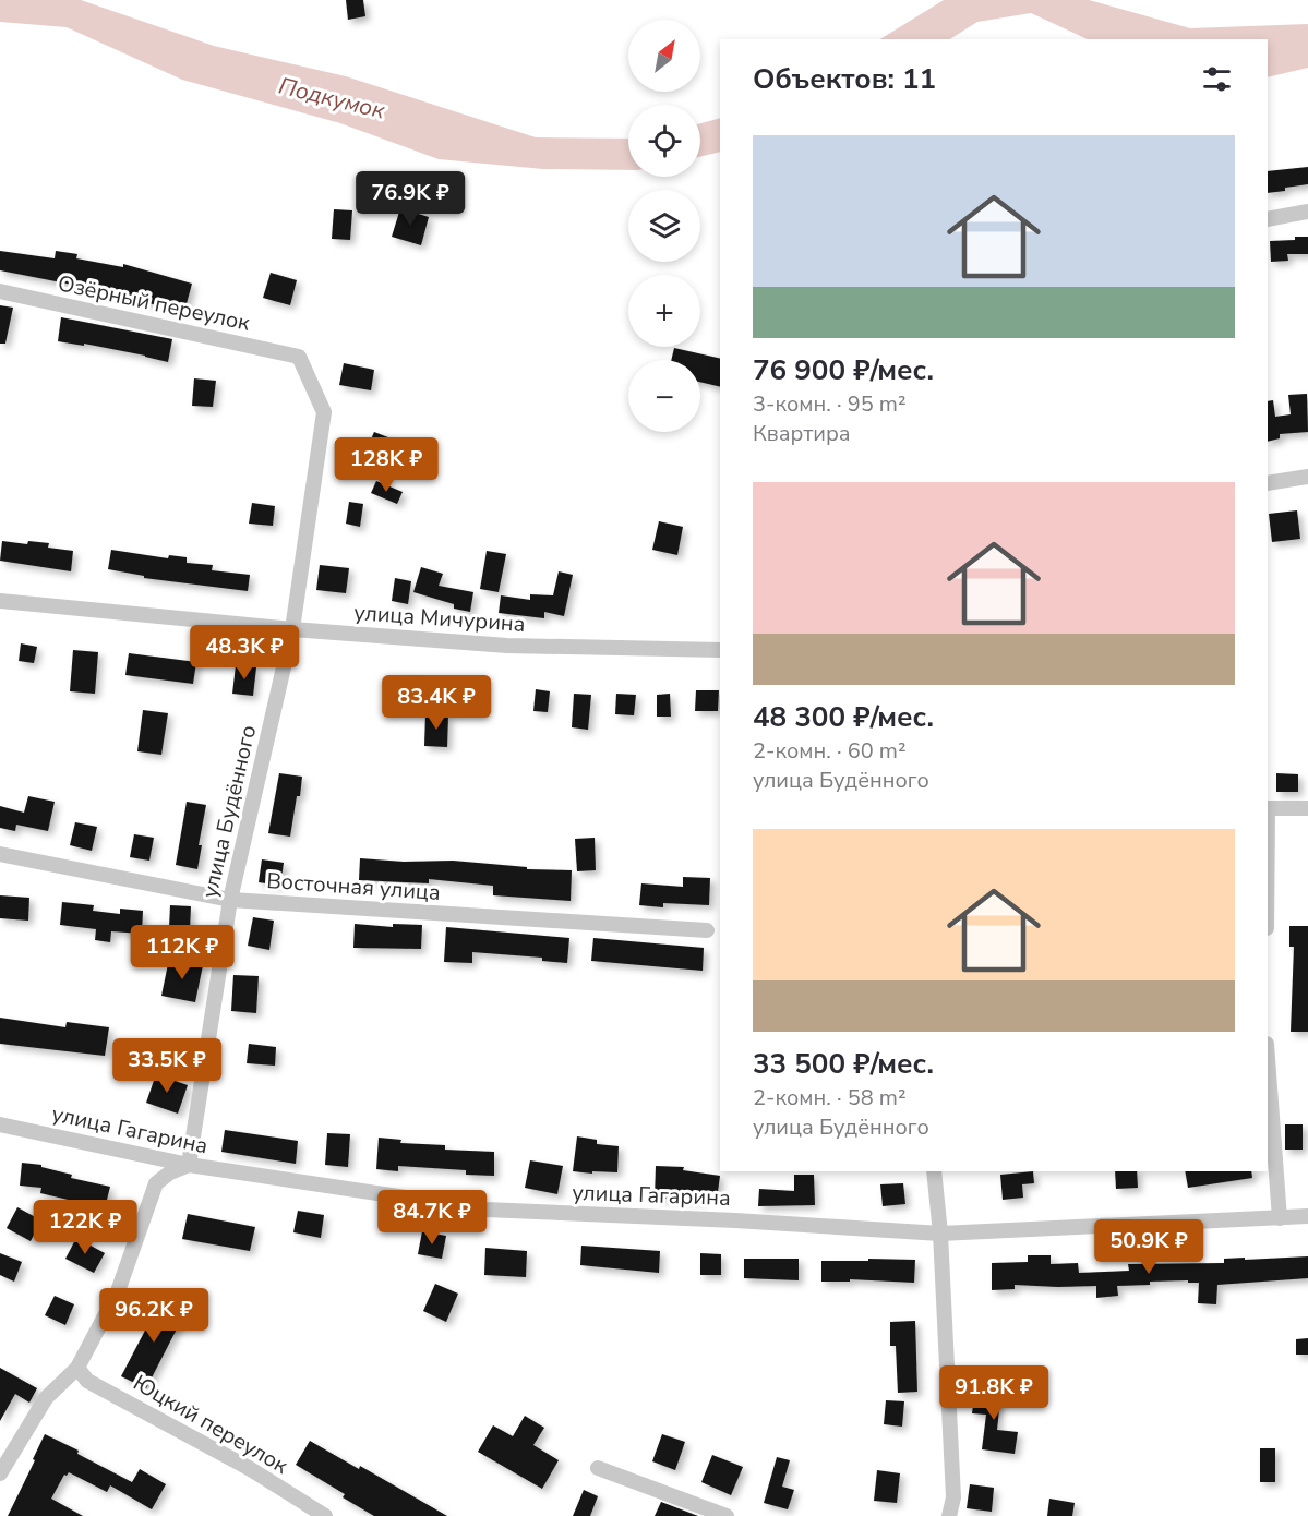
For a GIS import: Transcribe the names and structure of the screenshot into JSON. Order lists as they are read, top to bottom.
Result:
{
  "streets": {
    "street": [
      "Озёрный переулок",
      "улица Мичурина",
      "улица Будённого",
      "Восточная улица",
      "улица Гагарина",
      "Юцкий переулок"
    ]
  },
  "crossings": [
    ["Озёрный переулок", "улица Будённого"],
    ["улица Мичурина", "улица Будённого"],
    ["улица Будённого", "Восточная улица"],
    ["улица Будённого", "улица Гагарина"]
  ],
  "water": ["Подкумок"],
  "north": "top right",
  "page": {
    "map_buttons": ["+", "−"],
    "heading": "Объектов: 11",
    "list": [
      {
        "name": "76 900 ₽/мес.",
        "note": "3-комн. · 95 m² · Квартира"
      },
      {
        "name": "48 300 ₽/мес.",
        "note": "2-комн. · 60 m² · улица Будённого"
      },
      {
        "name": "33 500 ₽/мес.",
        "note": "2-комн. · 58 m² · улица Будённого"
      }
    ],
    "price": [
      "76.9K ₽",
      "128K ₽",
      "48.3K ₽",
      "83.4K ₽",
      "112K ₽",
      "33.5K ₽",
      "84.7K ₽",
      "122K ₽",
      "50.9K ₽",
      "96.2K ₽",
      "91.8K ₽"
    ]
  }
}
